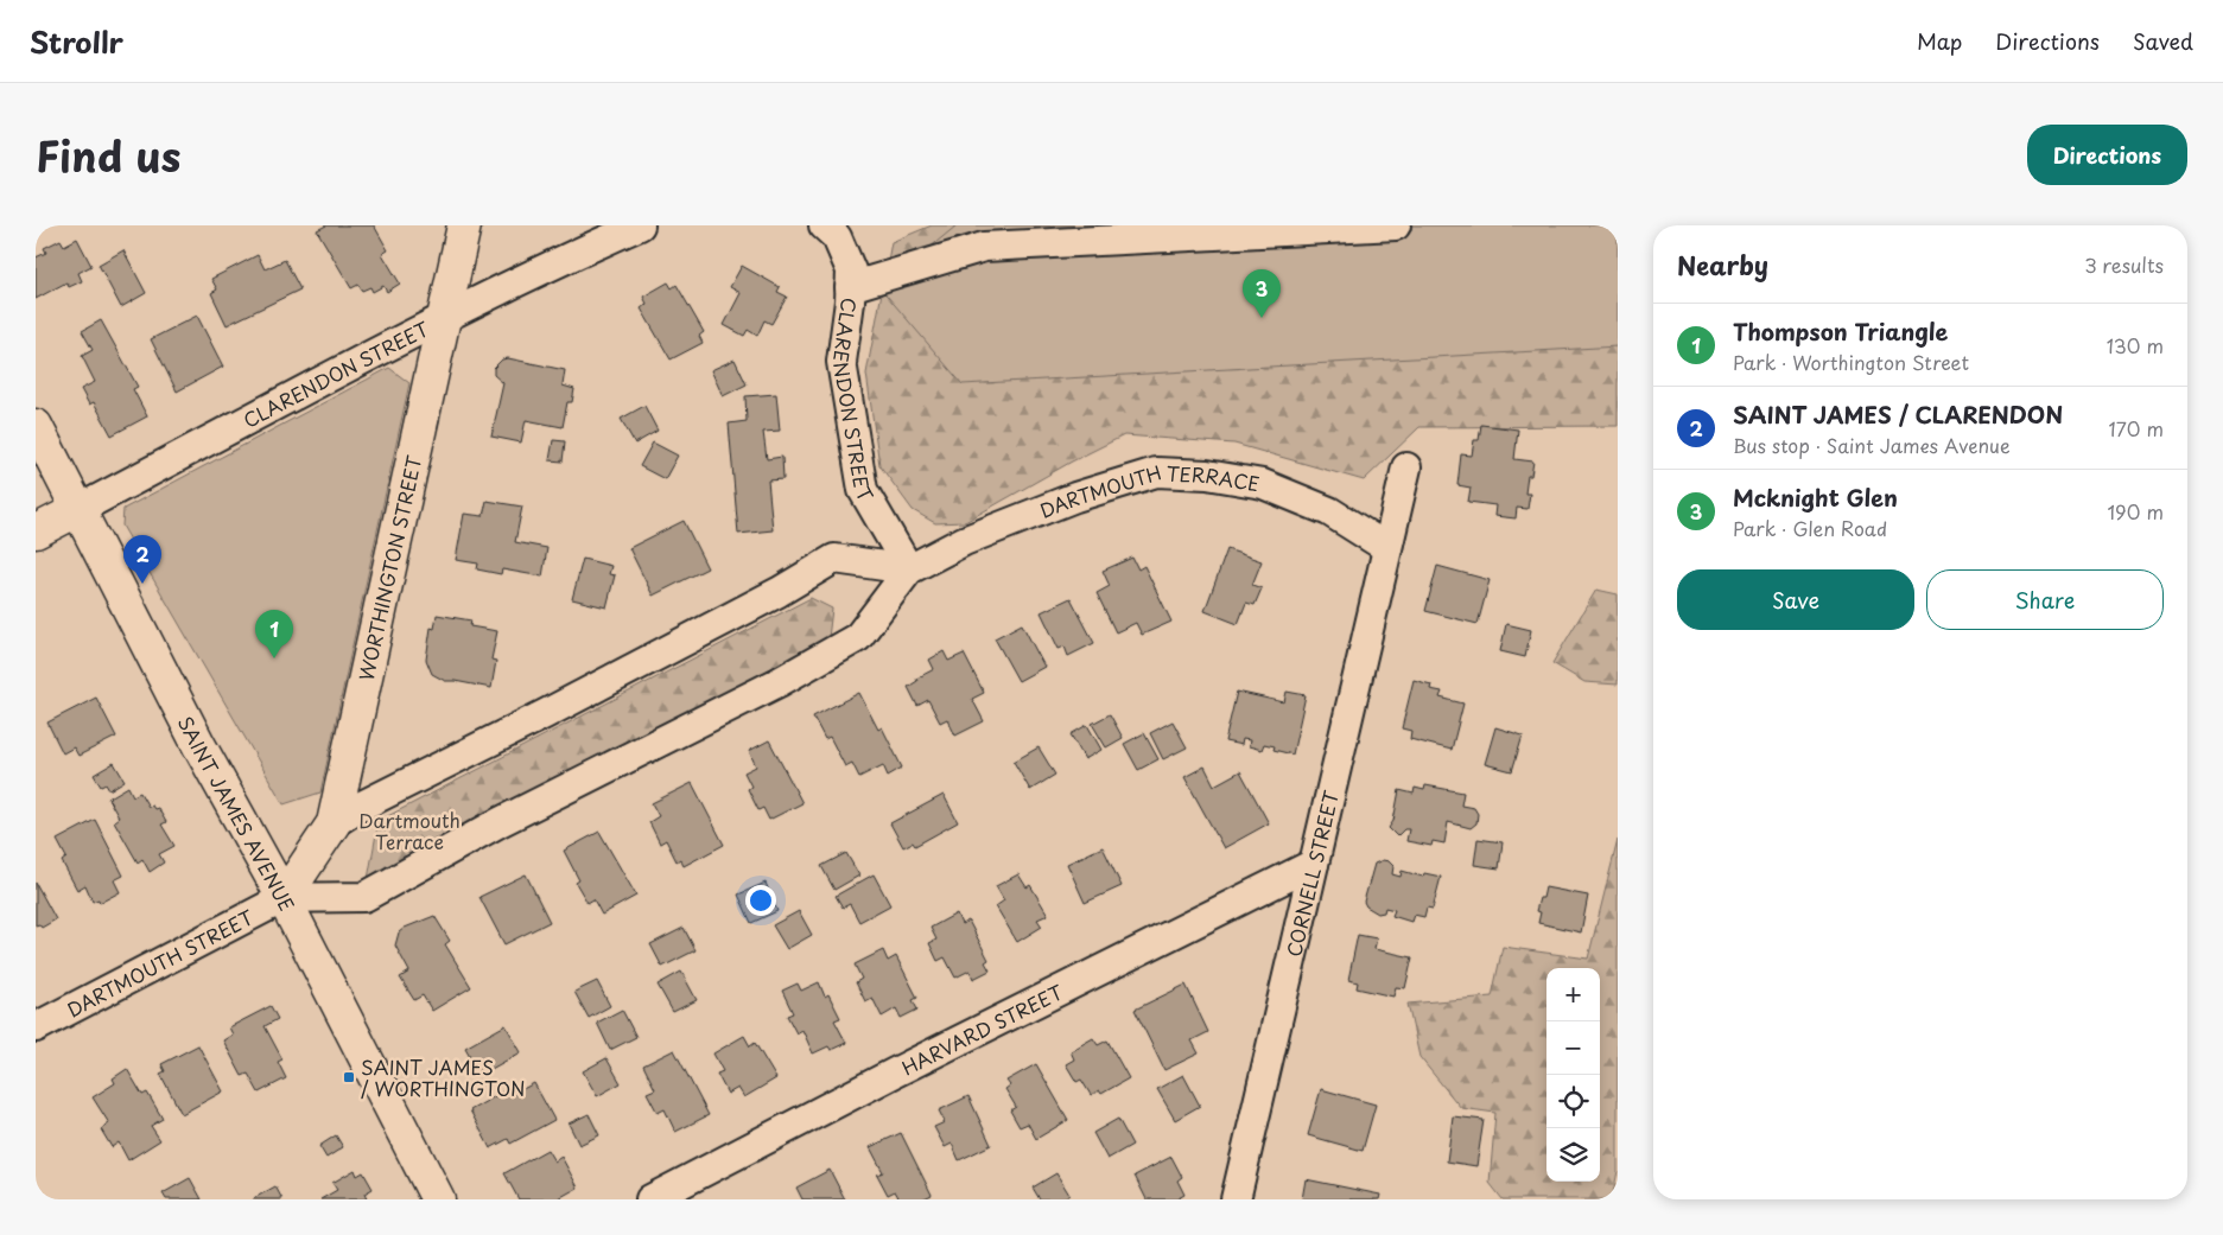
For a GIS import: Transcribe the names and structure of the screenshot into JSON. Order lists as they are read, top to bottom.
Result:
{
  "streets": {
    "main road": ["CLARENDON STREET", "WORTHINGTON STREET", "SAINT JAMES AVENUE"],
    "street": [
      "DARTMOUTH TERRACE",
      "CORNELL STREET",
      "DARTMOUTH STREET",
      "HARVARD STREET"
    ]
  },
  "crossings": [
    ["CLARENDON STREET", "DARTMOUTH TERRACE"],
    ["CLARENDON STREET", "WORTHINGTON STREET"],
    ["CLARENDON STREET", "SAINT JAMES AVENUE"],
    ["DARTMOUTH TERRACE", "WORTHINGTON STREET"],
    ["DARTMOUTH TERRACE", "SAINT JAMES AVENUE"],
    ["DARTMOUTH TERRACE", "CORNELL STREET"],
    ["DARTMOUTH TERRACE", "DARTMOUTH STREET"],
    ["WORTHINGTON STREET", "SAINT JAMES AVENUE"],
    ["WORTHINGTON STREET", "DARTMOUTH STREET"],
    ["SAINT JAMES AVENUE", "DARTMOUTH STREET"],
    ["CORNELL STREET", "HARVARD STREET"]
  ],
  "parks": ["Dartmouth Terrace"],
  "places": {
    "transit": ["SAINT JAMES / WORTHINGTON"]
  },
  "page": {
    "header": "Strollr",
    "nav": ["Map", "Directions", "Saved"],
    "title": "Find us",
    "buttons": [
      "Directions",
      ["Save", "Share"]
    ],
    "heading": ["Nearby", "3 results"],
    "pins": ["3", "2", "1"],
    "list": [
      {
        "mark": "1",
        "name": "Thompson Triangle",
        "note": "Park · Worthington Street",
        "value": "130 m"
      },
      {
        "mark": "2",
        "name": "SAINT JAMES / CLARENDON",
        "note": "Bus stop · Saint James Avenue",
        "value": "170 m"
      },
      {
        "mark": "3",
        "name": "Mcknight Glen",
        "note": "Park · Glen Road",
        "value": "190 m"
      }
    ],
    "map_buttons": ["+", "−"]
  }
}
